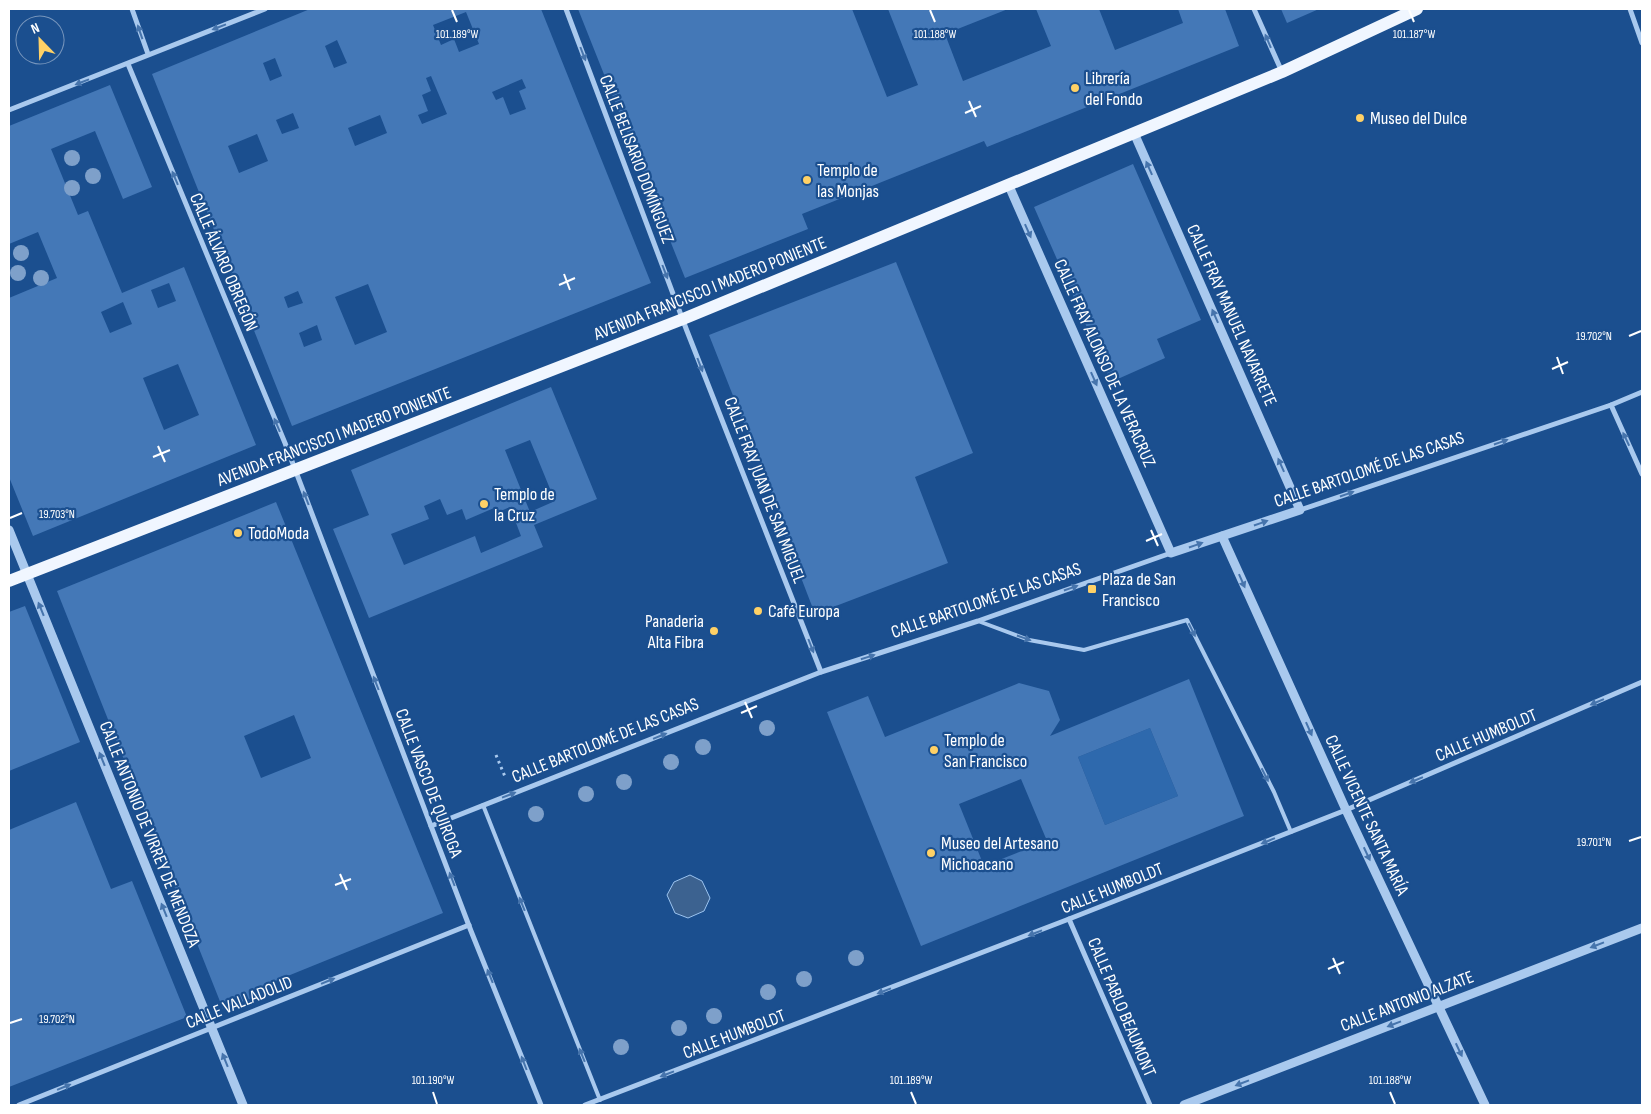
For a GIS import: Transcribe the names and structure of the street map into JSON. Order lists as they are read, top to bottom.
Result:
{
  "streets": {
    "main road": ["AVENIDA FRANCISCO I MADERO PONIENTE"],
    "street": [
      "CALLE BELISARIO DOMÍNGUEZ",
      "CALLE ÁLVARO OBREGÓN",
      "CALLE FRAY MANUEL NAVARRETE",
      "CALLE FRAY ALONSO DE LA VERACRUZ",
      "CALLE BARTOLOMÉ DE LAS CASAS",
      "CALLE FRAY JUAN DE SAN MIGUEL",
      "CALLE HUMBOLDT",
      "CALLE VASCO DE QUIROGA",
      "CALLE VICENTE SANTA MARÍA",
      "CALLE ANTONIO DE VIRREY DE MENDOZA",
      "CALLE ANTONIO ALZATE",
      "CALLE VALLADOLID",
      "CALLE PABLO BEAUMONT"
    ]
  },
  "crossings": [
    ["CALLE BELISARIO DOMÍNGUEZ", "AVENIDA FRANCISCO I MADERO PONIENTE"],
    ["CALLE BELISARIO DOMÍNGUEZ", "CALLE FRAY JUAN DE SAN MIGUEL"],
    ["CALLE ÁLVARO OBREGÓN", "AVENIDA FRANCISCO I MADERO PONIENTE"],
    ["CALLE ÁLVARO OBREGÓN", "CALLE VASCO DE QUIROGA"],
    ["AVENIDA FRANCISCO I MADERO PONIENTE", "CALLE FRAY MANUEL NAVARRETE"],
    ["AVENIDA FRANCISCO I MADERO PONIENTE", "CALLE FRAY ALONSO DE LA VERACRUZ"],
    ["AVENIDA FRANCISCO I MADERO PONIENTE", "CALLE FRAY JUAN DE SAN MIGUEL"],
    ["AVENIDA FRANCISCO I MADERO PONIENTE", "CALLE VASCO DE QUIROGA"],
    ["AVENIDA FRANCISCO I MADERO PONIENTE", "CALLE ANTONIO DE VIRREY DE MENDOZA"],
    ["CALLE FRAY MANUEL NAVARRETE", "CALLE BARTOLOMÉ DE LAS CASAS"],
    ["CALLE FRAY ALONSO DE LA VERACRUZ", "CALLE BARTOLOMÉ DE LAS CASAS"],
    ["CALLE BARTOLOMÉ DE LAS CASAS", "CALLE FRAY JUAN DE SAN MIGUEL"],
    ["CALLE BARTOLOMÉ DE LAS CASAS", "CALLE VASCO DE QUIROGA"],
    ["CALLE BARTOLOMÉ DE LAS CASAS", "CALLE VICENTE SANTA MARÍA"],
    ["CALLE HUMBOLDT", "CALLE VICENTE SANTA MARÍA"],
    ["CALLE HUMBOLDT", "CALLE PABLO BEAUMONT"],
    ["CALLE VASCO DE QUIROGA", "CALLE VALLADOLID"],
    ["CALLE VICENTE SANTA MARÍA", "CALLE ANTONIO ALZATE"],
    ["CALLE ANTONIO DE VIRREY DE MENDOZA", "CALLE VALLADOLID"]
  ],
  "one_way": [
    "CALLE BELISARIO DOMÍNGUEZ",
    "CALLE ÁLVARO OBREGÓN",
    "CALLE FRAY MANUEL NAVARRETE",
    "CALLE FRAY ALONSO DE LA VERACRUZ",
    "CALLE BARTOLOMÉ DE LAS CASAS",
    "CALLE FRAY JUAN DE SAN MIGUEL",
    "CALLE HUMBOLDT",
    "CALLE VASCO DE QUIROGA",
    "CALLE VICENTE SANTA MARÍA",
    "CALLE ANTONIO DE VIRREY DE MENDOZA",
    "CALLE ANTONIO ALZATE",
    "CALLE VALLADOLID"
  ],
  "places": {
    "other": [
      "Librería del Fondo",
      "Museo del Dulce",
      "Templo de las Monjas",
      "Templo de la Cruz",
      "TodoModa",
      "Café Europa",
      "Panaderia Alta Fibra",
      "Templo de San Francisco",
      "Museo del Artesano Michoacano"
    ],
    "transit": ["Plaza de San Francisco"]
  },
  "north": "top left",
  "coordinates": [
    "101.189°W",
    "101.188°W",
    "101.187°W",
    "19.702°N",
    "19.703°N",
    "19.701°N",
    "101.190°W"
  ]
}
